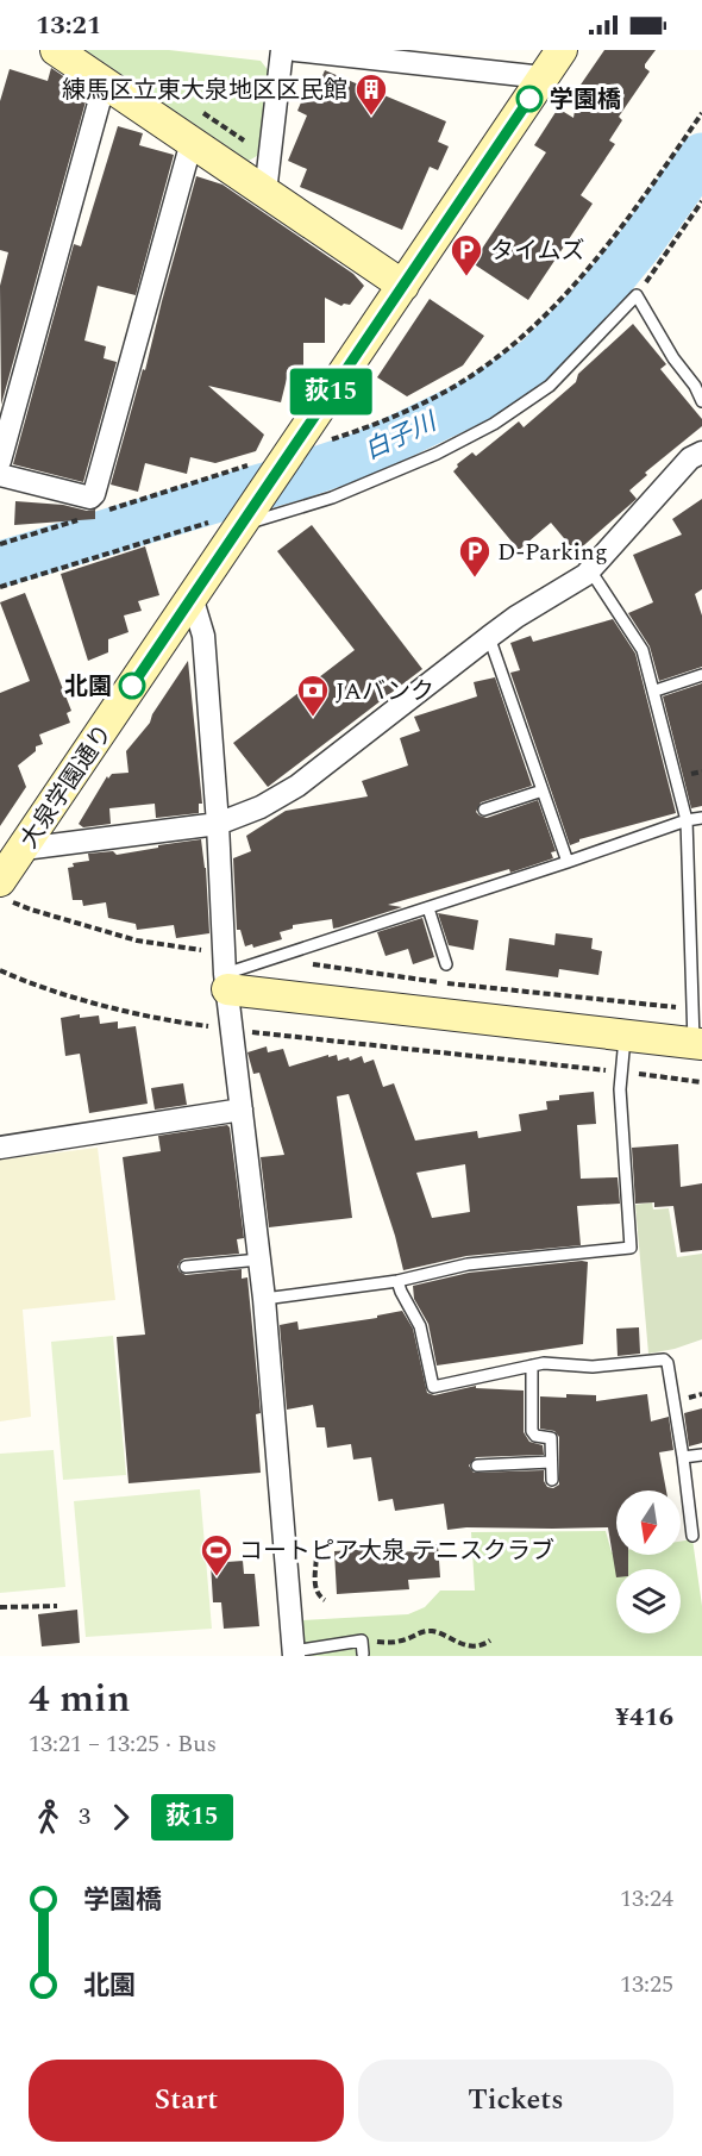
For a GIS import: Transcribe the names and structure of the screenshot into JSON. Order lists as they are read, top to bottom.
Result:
{
  "streets": {
    "street": ["大泉学園通り"]
  },
  "water": ["白子川"],
  "places": {
    "other": ["学園橋", "北園"],
    "building": ["練馬区立東大泉地区区民館"],
    "parking": ["タイムズ", "D-Parking"],
    "bank": ["JAバンク"],
    "sports": ["コートピア大泉 テニスクラブ"]
  },
  "lines": ["bus line 荻15"],
  "north": "bottom",
  "page": {
    "status": "13:21",
    "on_map": "荻15",
    "heading": ["4 min", "13:21 – 13:25 · Bus", "¥416"],
    "legs": ["3", "荻15"],
    "list": [
      {
        "name": "学園橋",
        "value": "13:24"
      },
      {
        "name": "北園",
        "value": "13:25"
      }
    ],
    "buttons": ["Start", "Tickets"]
  }
}
